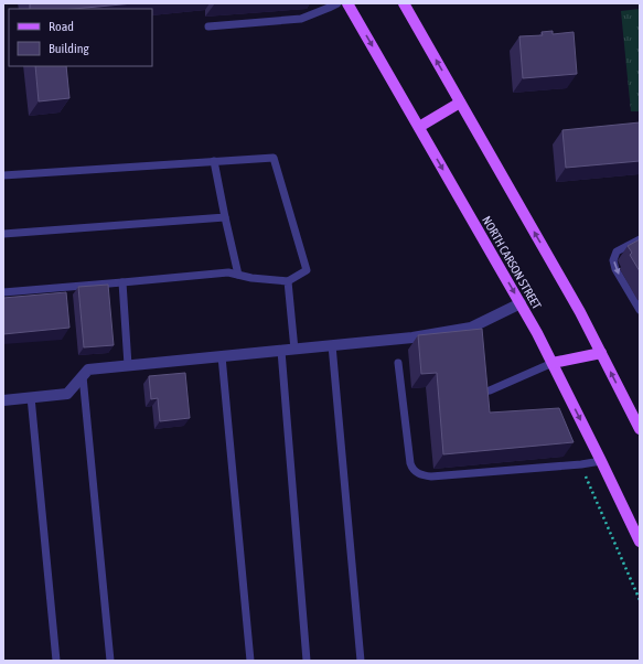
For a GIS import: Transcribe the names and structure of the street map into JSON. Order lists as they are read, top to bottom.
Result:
{
  "streets": {
    "main road": ["NORTH CARSON STREET"]
  },
  "legend": ["Road", "Building"]
}
